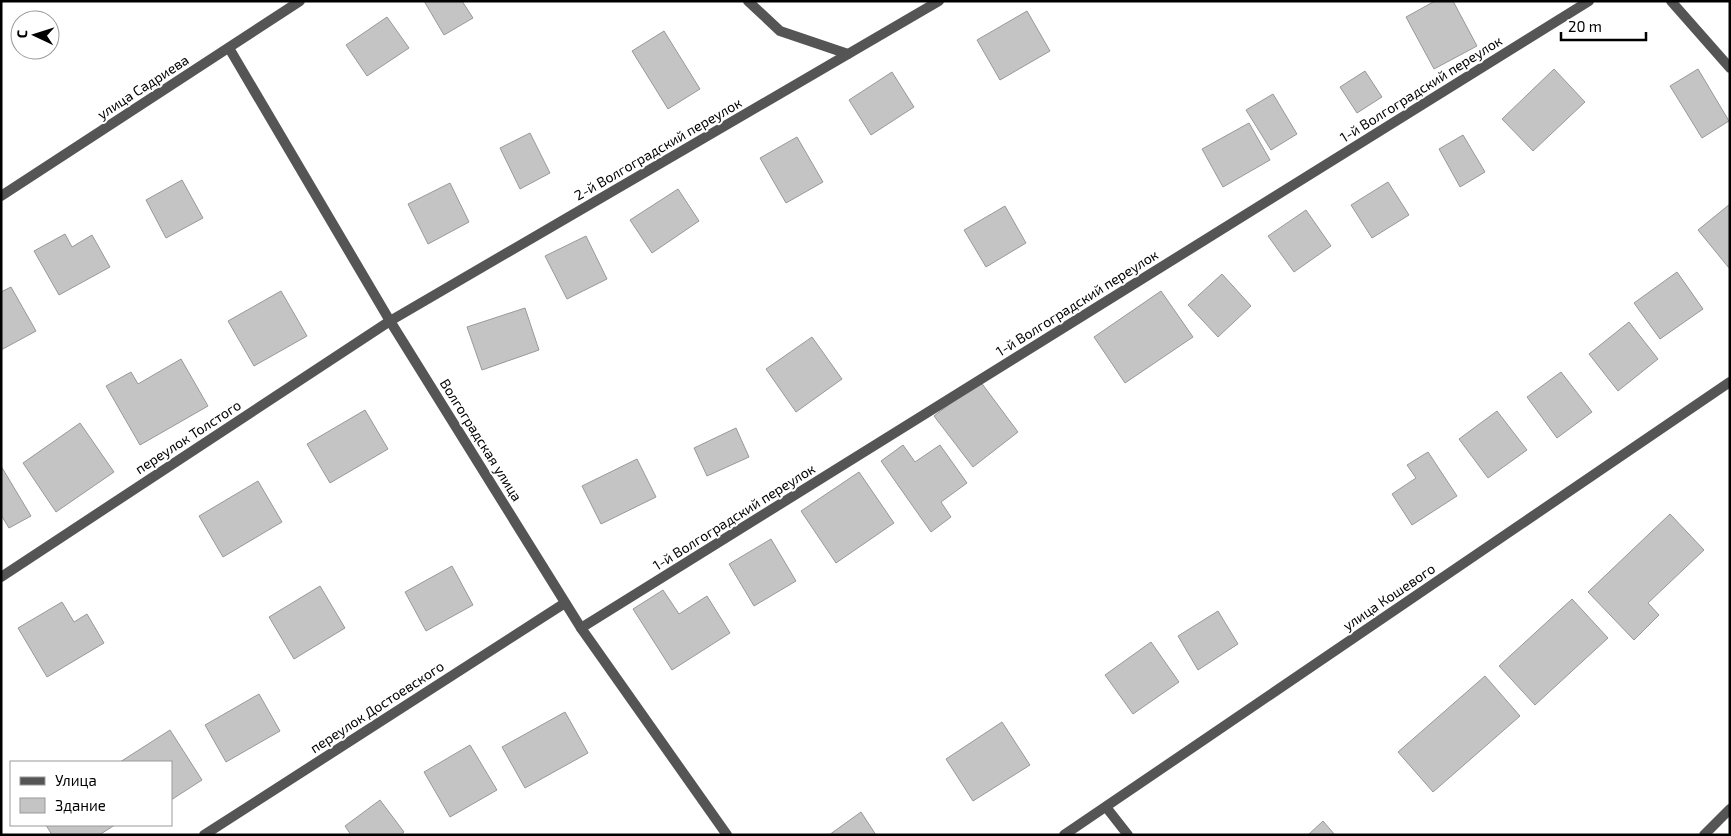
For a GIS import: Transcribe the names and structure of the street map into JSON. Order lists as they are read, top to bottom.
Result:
{
  "streets": {
    "street": [
      "улица Садриева",
      "1-й Волгоградский переулок",
      "2-й Волгоградский переулок",
      "переулок Толстого",
      "Волгоградская улица",
      "улица Кошевого",
      "переулок Достоевского"
    ]
  },
  "crossings": [
    ["улица Садриева", "Волгоградская улица"],
    ["1-й Волгоградский переулок", "Волгоградская улица"],
    ["2-й Волгоградский переулок", "переулок Толстого"],
    ["2-й Волгоградский переулок", "Волгоградская улица"],
    ["переулок Толстого", "Волгоградская улица"],
    ["Волгоградская улица", "переулок Достоевского"]
  ],
  "legend": ["Улица", "Здание"],
  "scale_bar": "20 m",
  "north": "left"
}
